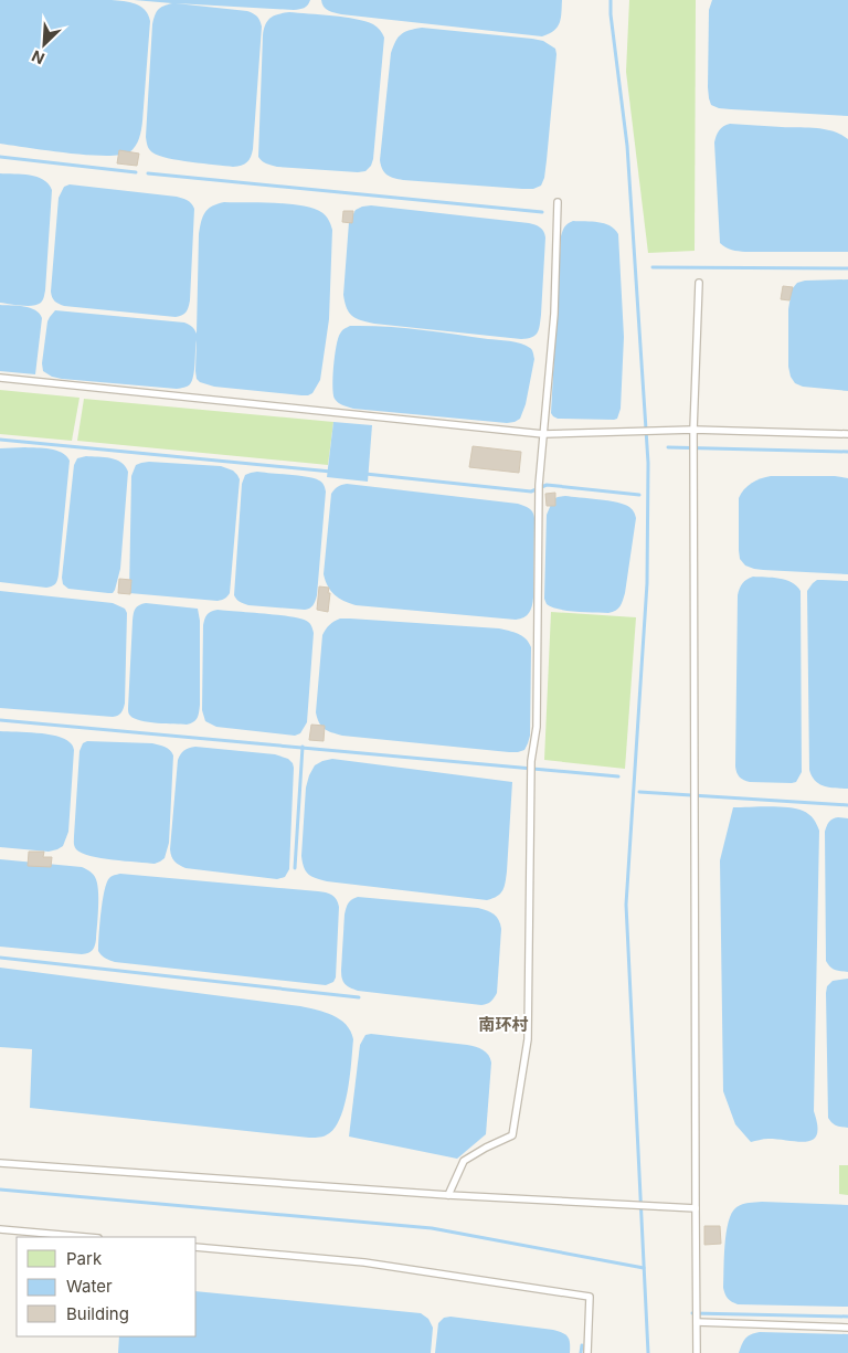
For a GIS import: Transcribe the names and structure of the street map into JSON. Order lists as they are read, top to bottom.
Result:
{
  "districts": ["南环村"],
  "legend": ["Park", "Water", "Building"],
  "north": "bottom left"
}
